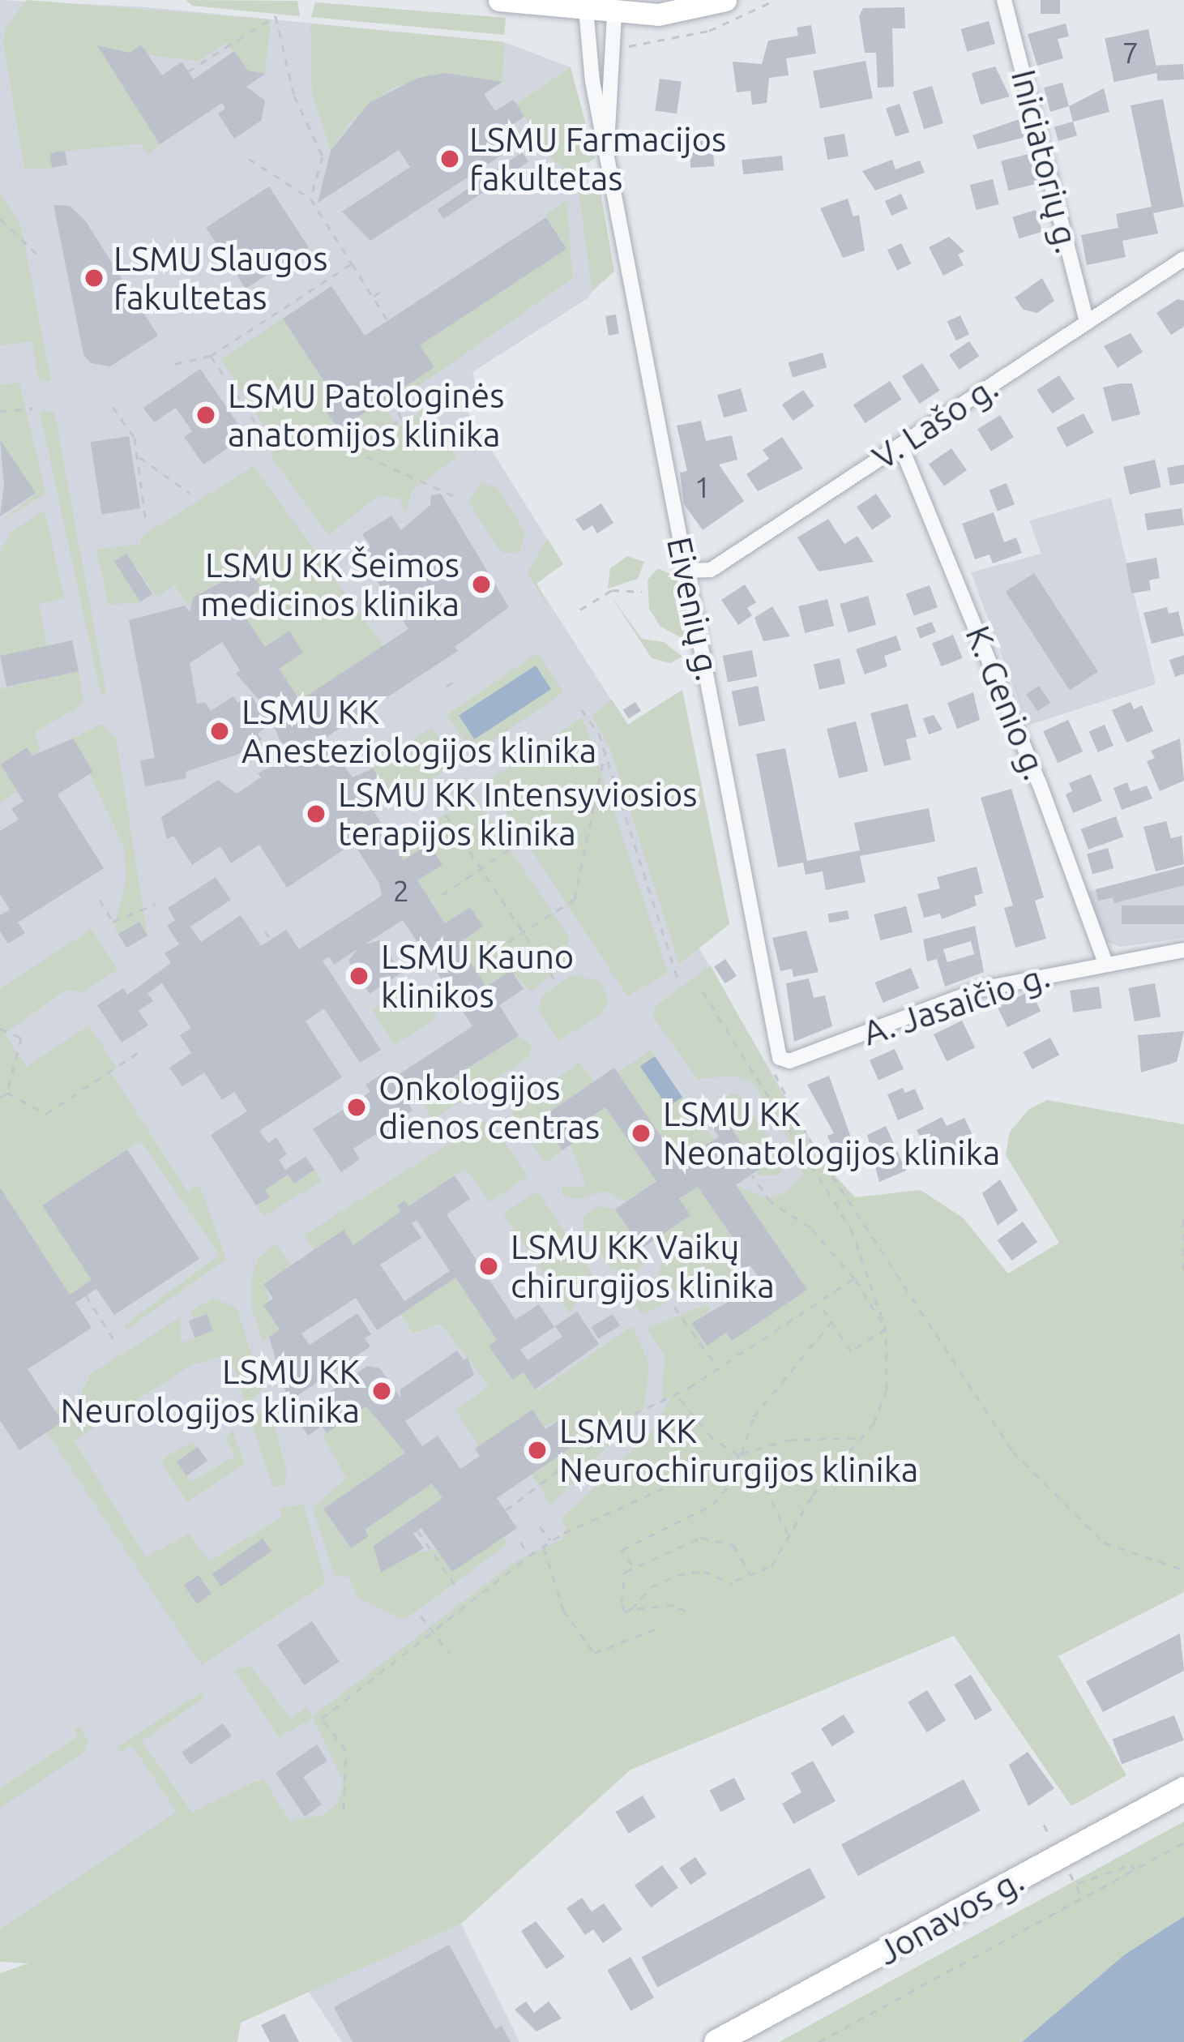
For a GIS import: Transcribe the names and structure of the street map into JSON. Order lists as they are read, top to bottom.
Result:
{
  "streets": {
    "main road": ["Jonavos g."],
    "street": [
      "Iniciatorių g.",
      "V. Lašo g.",
      "Eivenių g.",
      "K. Genio g.",
      "A. Jasaičio g."
    ]
  },
  "crossings": [
    ["Iniciatorių g.", "V. Lašo g."],
    ["V. Lašo g.", "Eivenių g."],
    ["V. Lašo g.", "K. Genio g."],
    ["Eivenių g.", "A. Jasaičio g."],
    ["K. Genio g.", "A. Jasaičio g."]
  ],
  "places": [
    "LSMU Farmacijos fakultetas",
    "LSMU Slaugos fakultetas",
    "LSMU Patologinės anatomijos klinika",
    "LSMU KK Šeimos medicinos klinika",
    "LSMU KK Anesteziologijos klinika",
    "LSMU KK Intensyviosios terapijos klinika",
    "LSMU Kauno klinikos",
    "Onkologijos dienos centras",
    "LSMU KK Neonatologijos klinika",
    "LSMU KK Vaikų chirurgijos klinika",
    "LSMU KK Neurologijos klinika",
    "LSMU KK Neurochirurgijos klinika"
  ],
  "house_numbers": ["7", "1", "2"]
}
